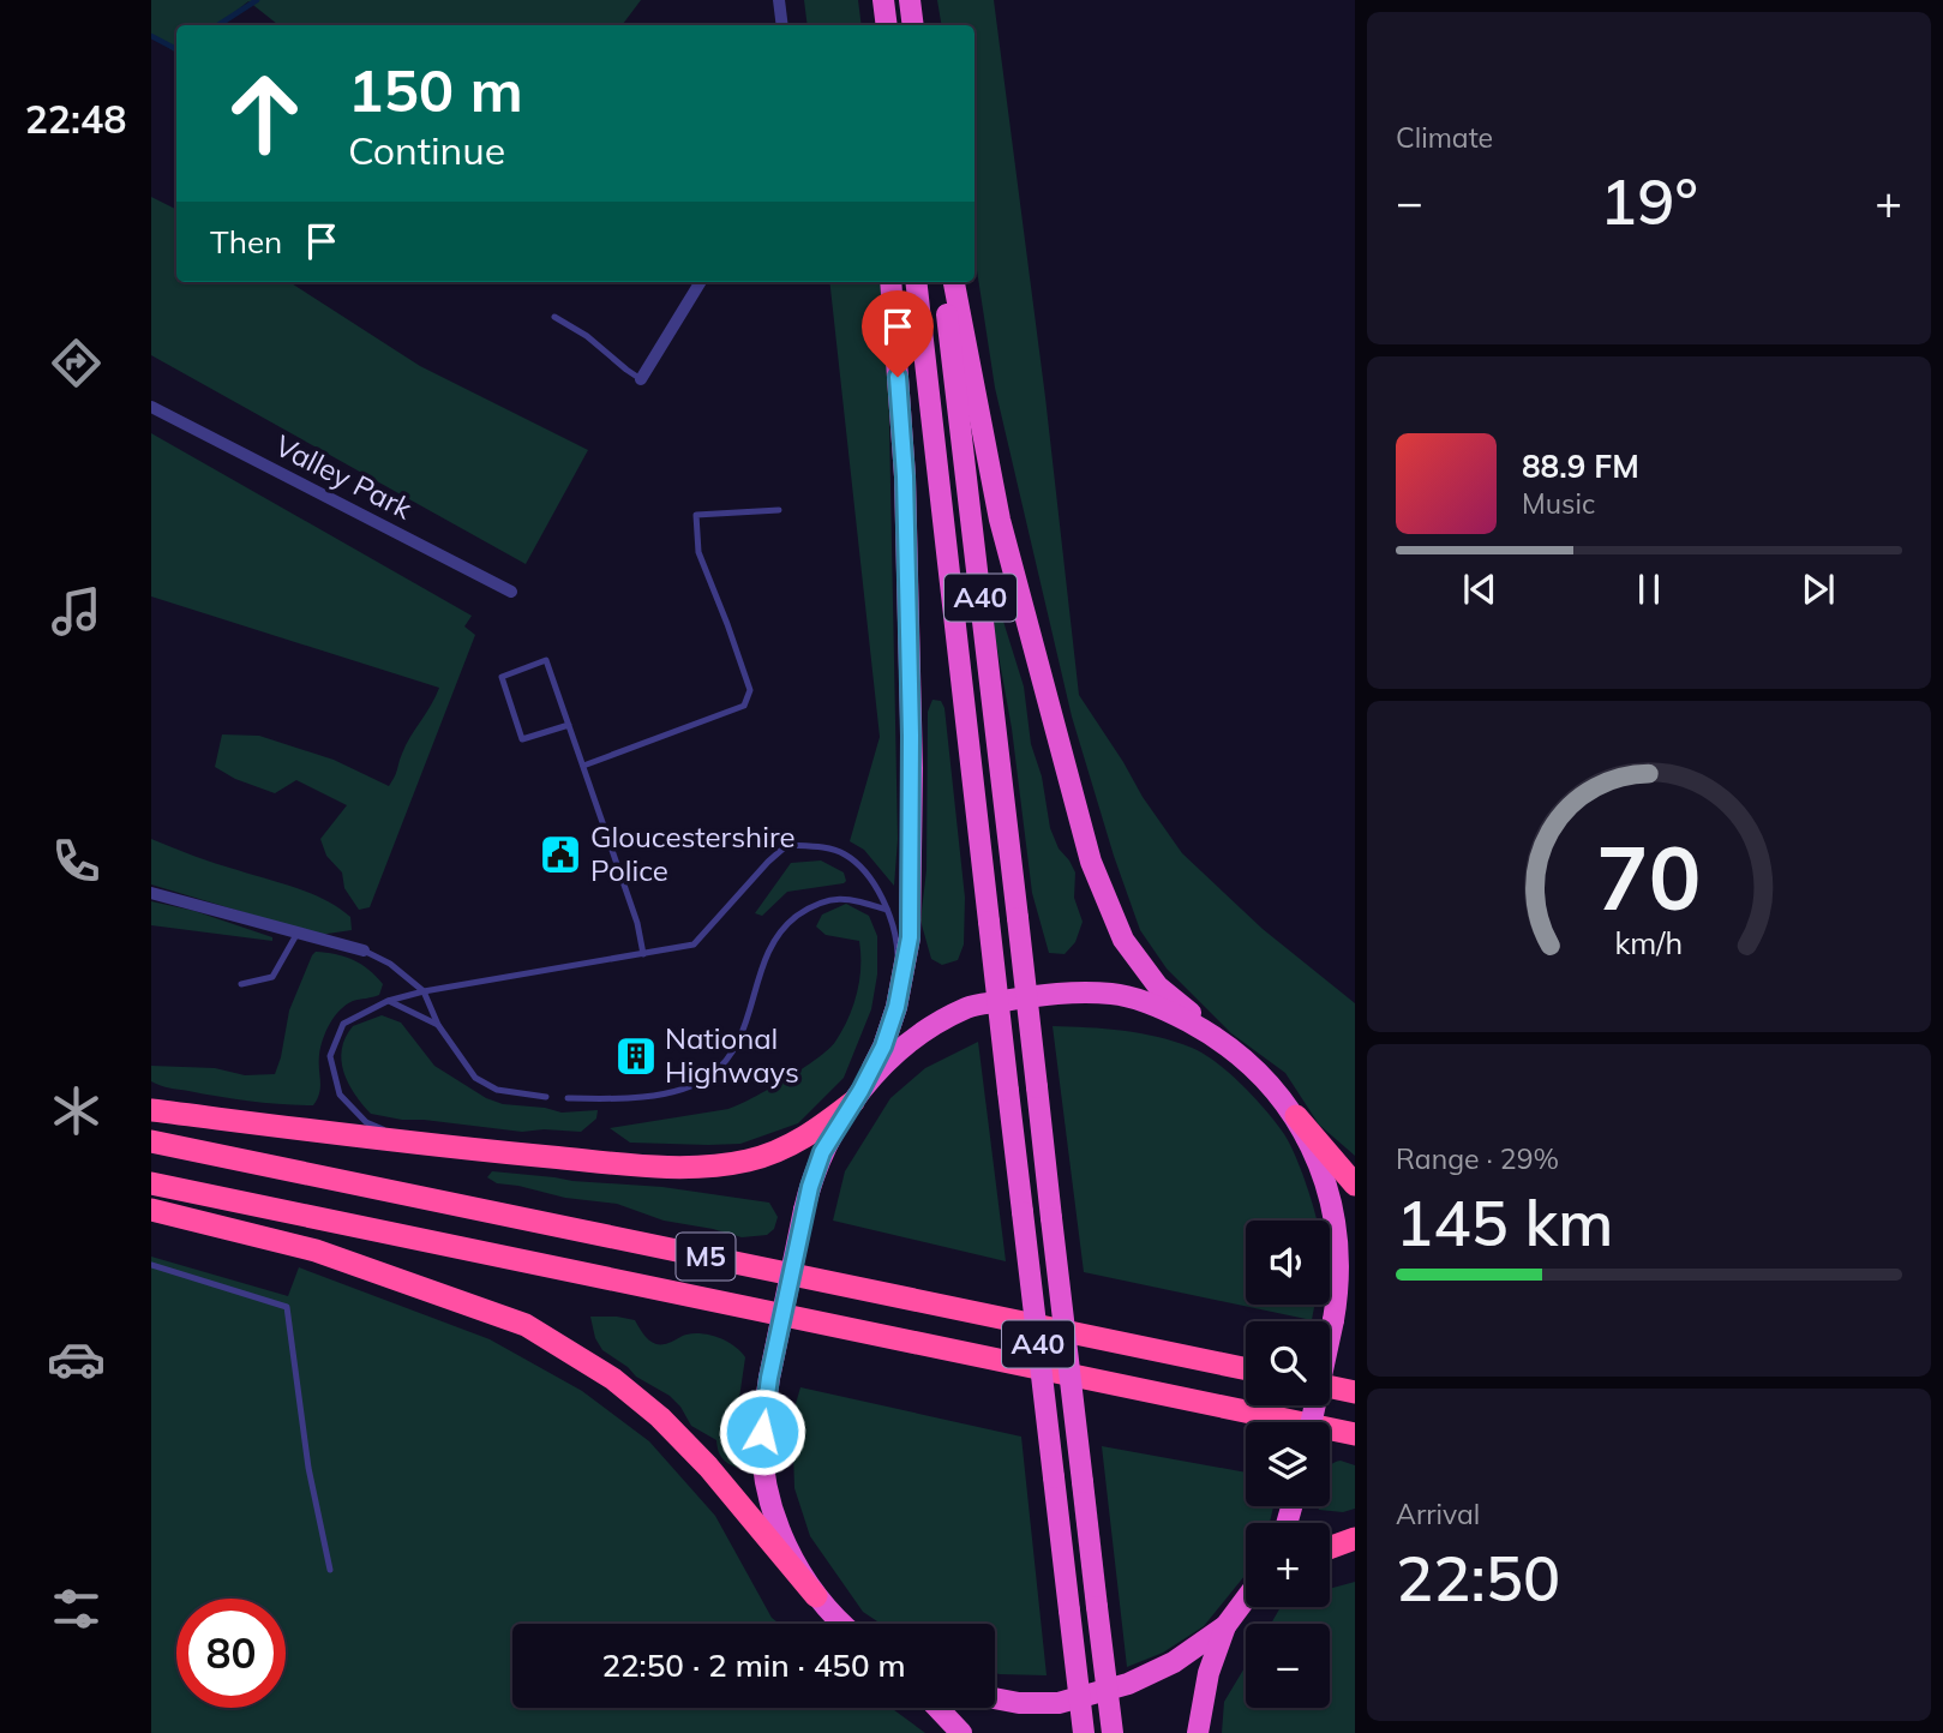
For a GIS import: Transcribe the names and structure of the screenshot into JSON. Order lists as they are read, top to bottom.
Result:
{
  "streets": {
    "highway": ["A40", "M5"],
    "street": ["Valley Park"]
  },
  "places": {
    "public building": ["Gloucestershire Police"],
    "building": ["National Highways"]
  },
  "page": {
    "tabs": "22:48",
    "tile": [
      "Climate",
      ["Range · 29%", "145 km"],
      ["Arrival", "22:50"]
    ],
    "turn": ["150 m", "Continue"],
    "heat": ["−", "19°", "+"],
    "then": "Then",
    "song": ["88.9 FM", "Music"],
    "map_buttons": ["+", "−"],
    "limit": "80",
    "trip": "22:50 · 2 min · 450 m",
    "gauge": ["70", "km/h"]
  }
}
